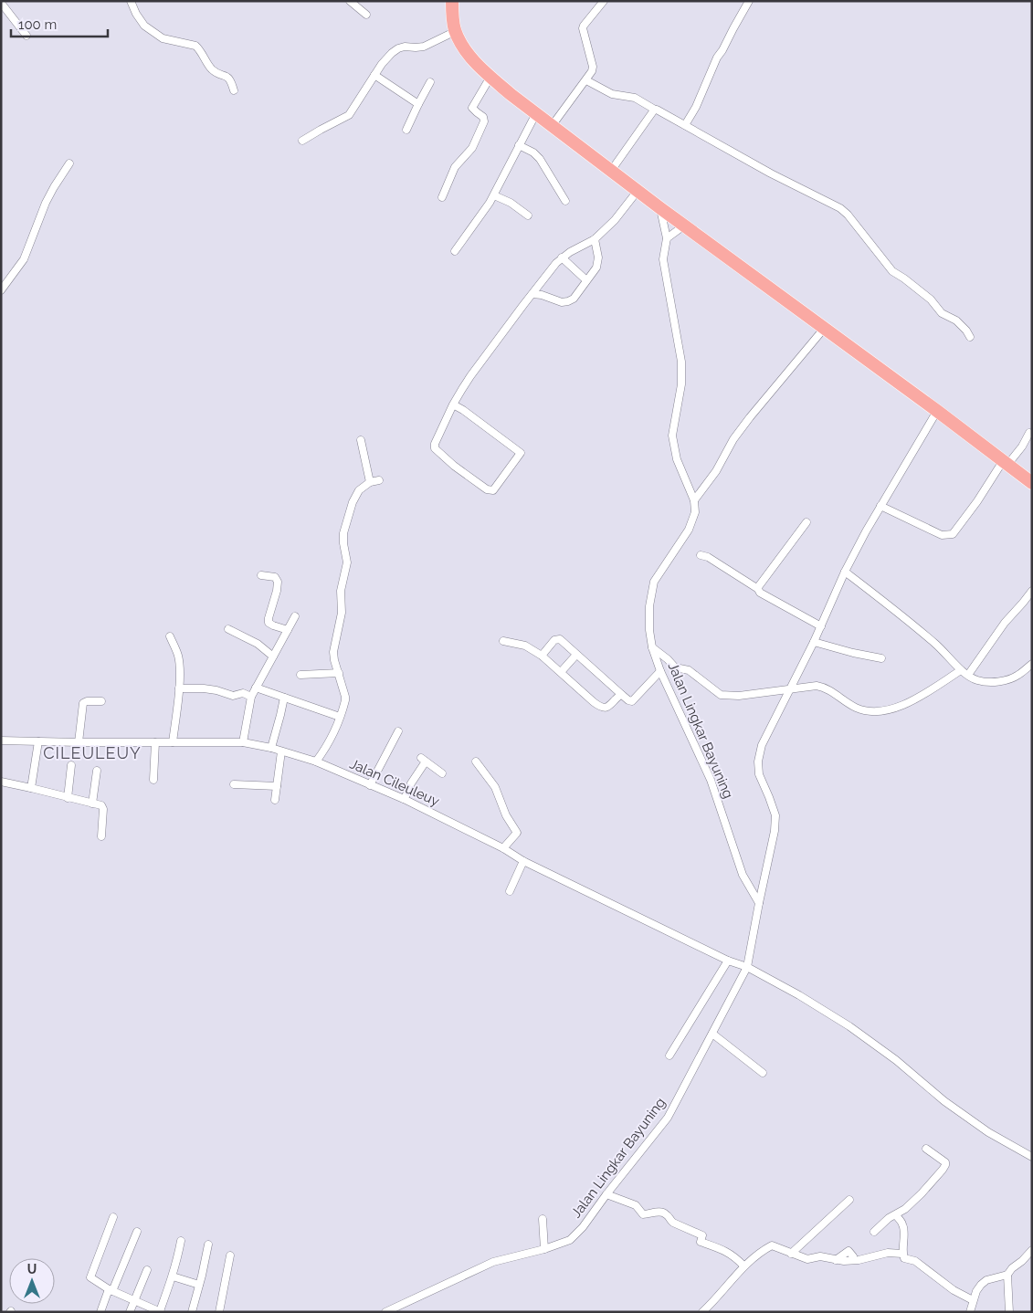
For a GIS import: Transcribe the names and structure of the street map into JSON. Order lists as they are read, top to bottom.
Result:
{
  "streets": {
    "street": ["Jalan Lingkar Bayuning", "Jalan Cileuleuy"]
  },
  "crossings": [
    ["Jalan Lingkar Bayuning", "Jalan Cileuleuy"]
  ],
  "districts": ["CILEULEUY"],
  "scale_bar": "100 m",
  "north": "top"
}
